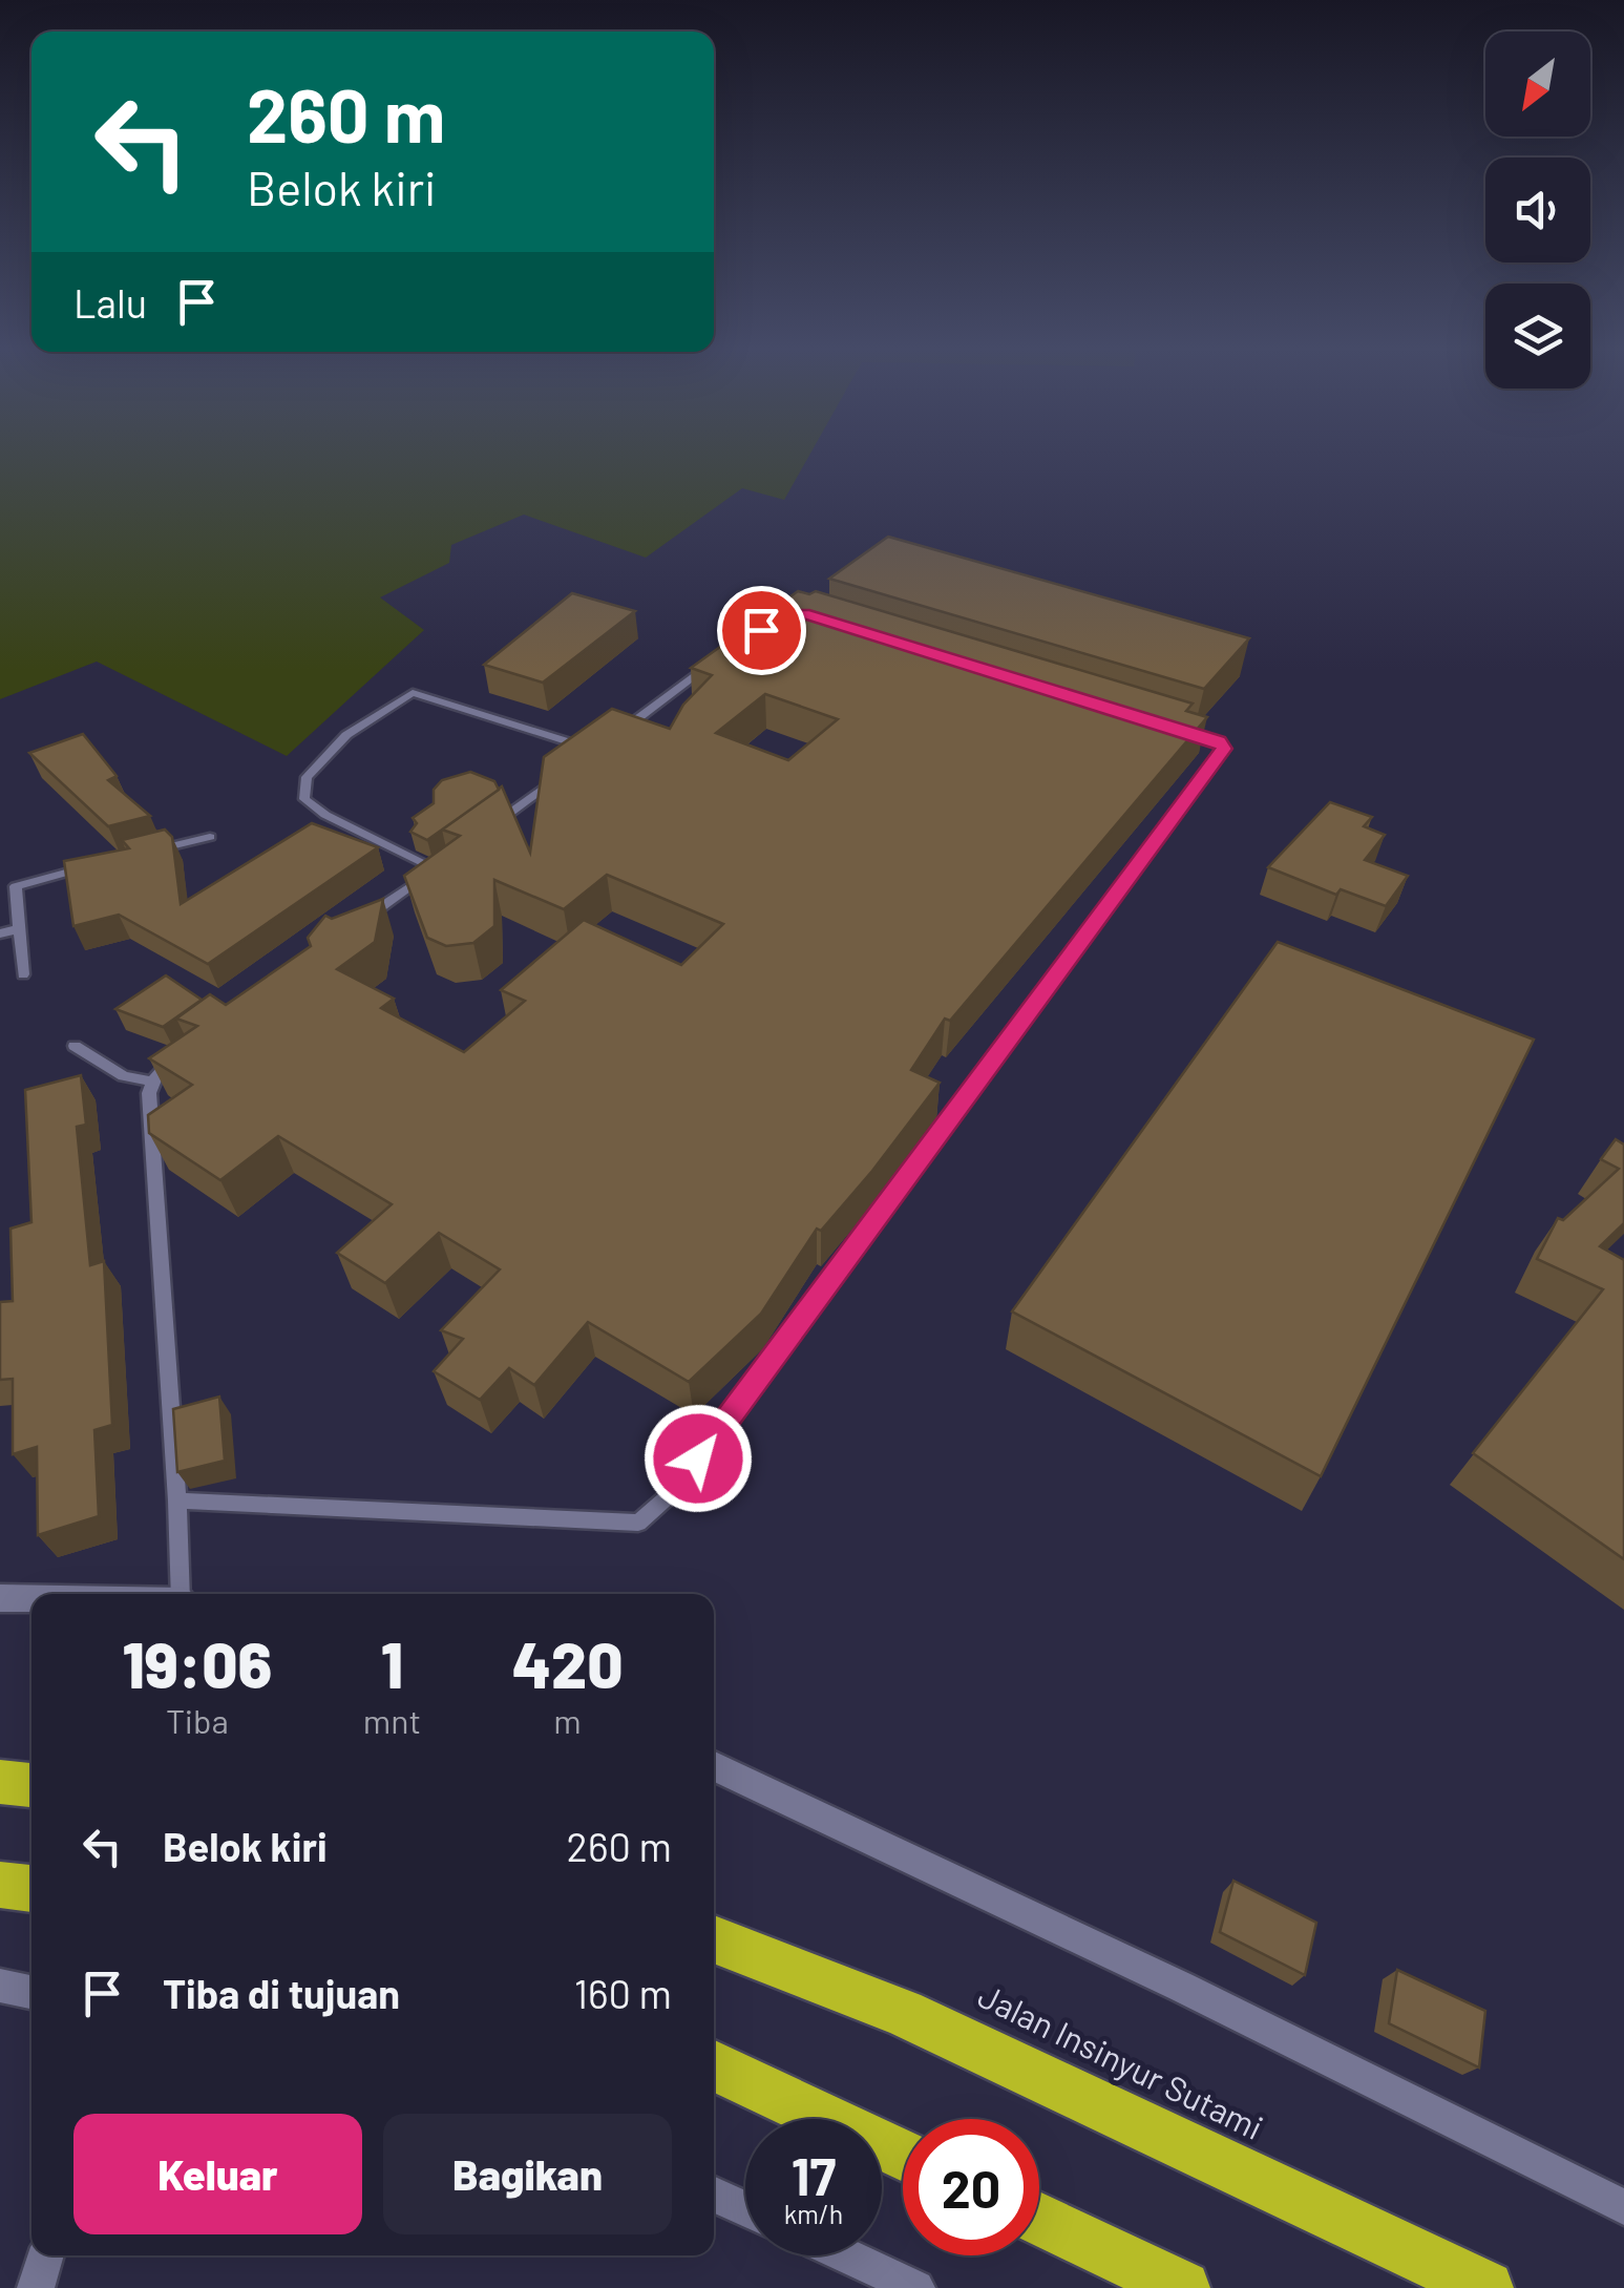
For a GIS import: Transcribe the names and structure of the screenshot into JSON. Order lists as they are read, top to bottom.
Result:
{
  "streets": {
    "highway": ["Jalan Insinyur Sutami"]
  },
  "north": "bottom left",
  "page": {
    "turn": ["260 m", "Belok kiri"],
    "then": "Lalu",
    "eta": [
      "19:06",
      "Tiba",
      "1",
      "mnt",
      "420",
      "m"
    ],
    "list": [
      {
        "name": "Belok kiri",
        "value": "260 m"
      },
      {
        "name": "Tiba di tujuan",
        "value": "160 m"
      }
    ],
    "buttons": ["Keluar", "Bagikan"],
    "speed": "17 km/h",
    "limit": "20"
  }
}
